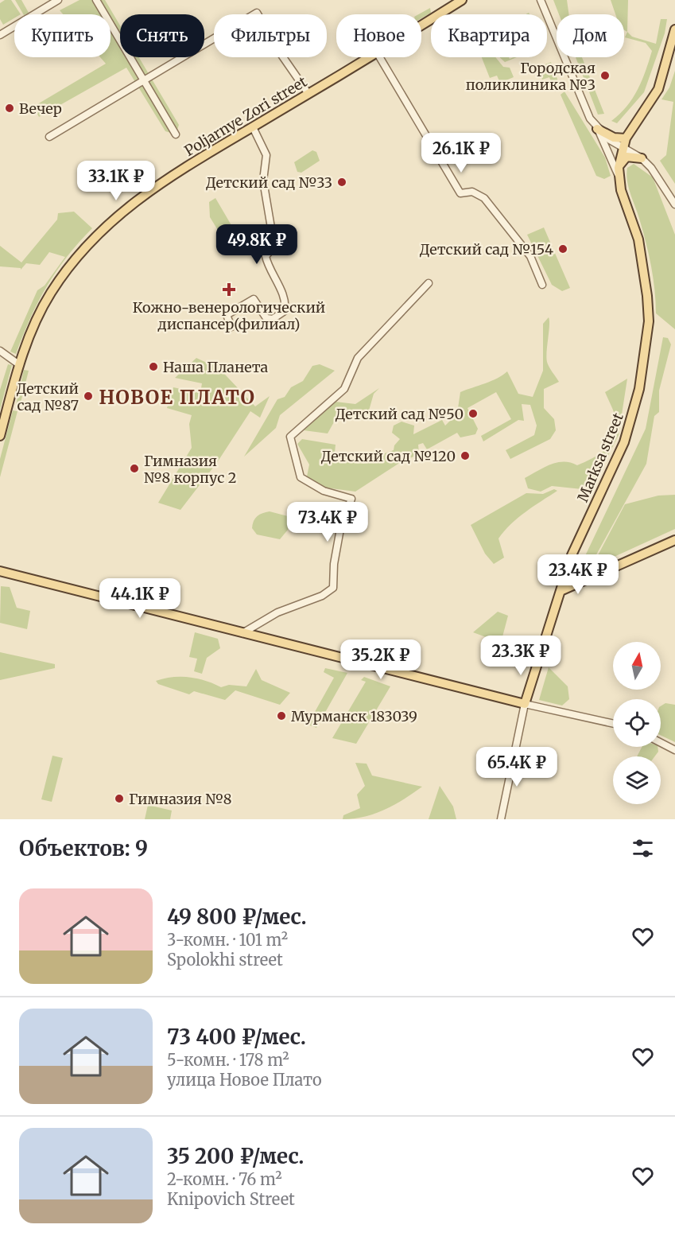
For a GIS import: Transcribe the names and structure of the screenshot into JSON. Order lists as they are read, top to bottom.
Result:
{
  "streets": {
    "main road": ["Poljarnye Zori street", "Marksa street"]
  },
  "districts": ["НОВОЕ ПЛАТО"],
  "places": {
    "other": [
      "Городская поликлиника №3",
      "Вечер",
      "Детский сад №33",
      "Детский сад №154",
      "Наша Планета",
      "Детский сад №87",
      "Детский сад №50",
      "Детский сад №120",
      "Гимназия №8 корпус 2",
      "Мурманск 183039",
      "Гимназия №8"
    ],
    "health": ["Кожно-венерологический диспансер(филиал)"]
  },
  "north": "top",
  "page": {
    "chip": [
      "Купить",
      "Снять",
      "Фильтры",
      "Новое",
      "Квартира",
      "Дом"
    ],
    "price": [
      "26.1K ₽",
      "33.1K ₽",
      "49.8K ₽",
      "73.4K ₽",
      "23.4K ₽",
      "44.1K ₽",
      "23.3K ₽",
      "35.2K ₽",
      "65.4K ₽"
    ],
    "heading": "Объектов: 9",
    "list": [
      {
        "name": "49 800 ₽/мес.",
        "note": "3-комн. · 101 m² · Spolokhi street"
      },
      {
        "name": "73 400 ₽/мес.",
        "note": "5-комн. · 178 m² · улица Новое Плато"
      },
      {
        "name": "35 200 ₽/мес.",
        "note": "2-комн. · 76 m² · Knipovich Street"
      }
    ]
  }
}
